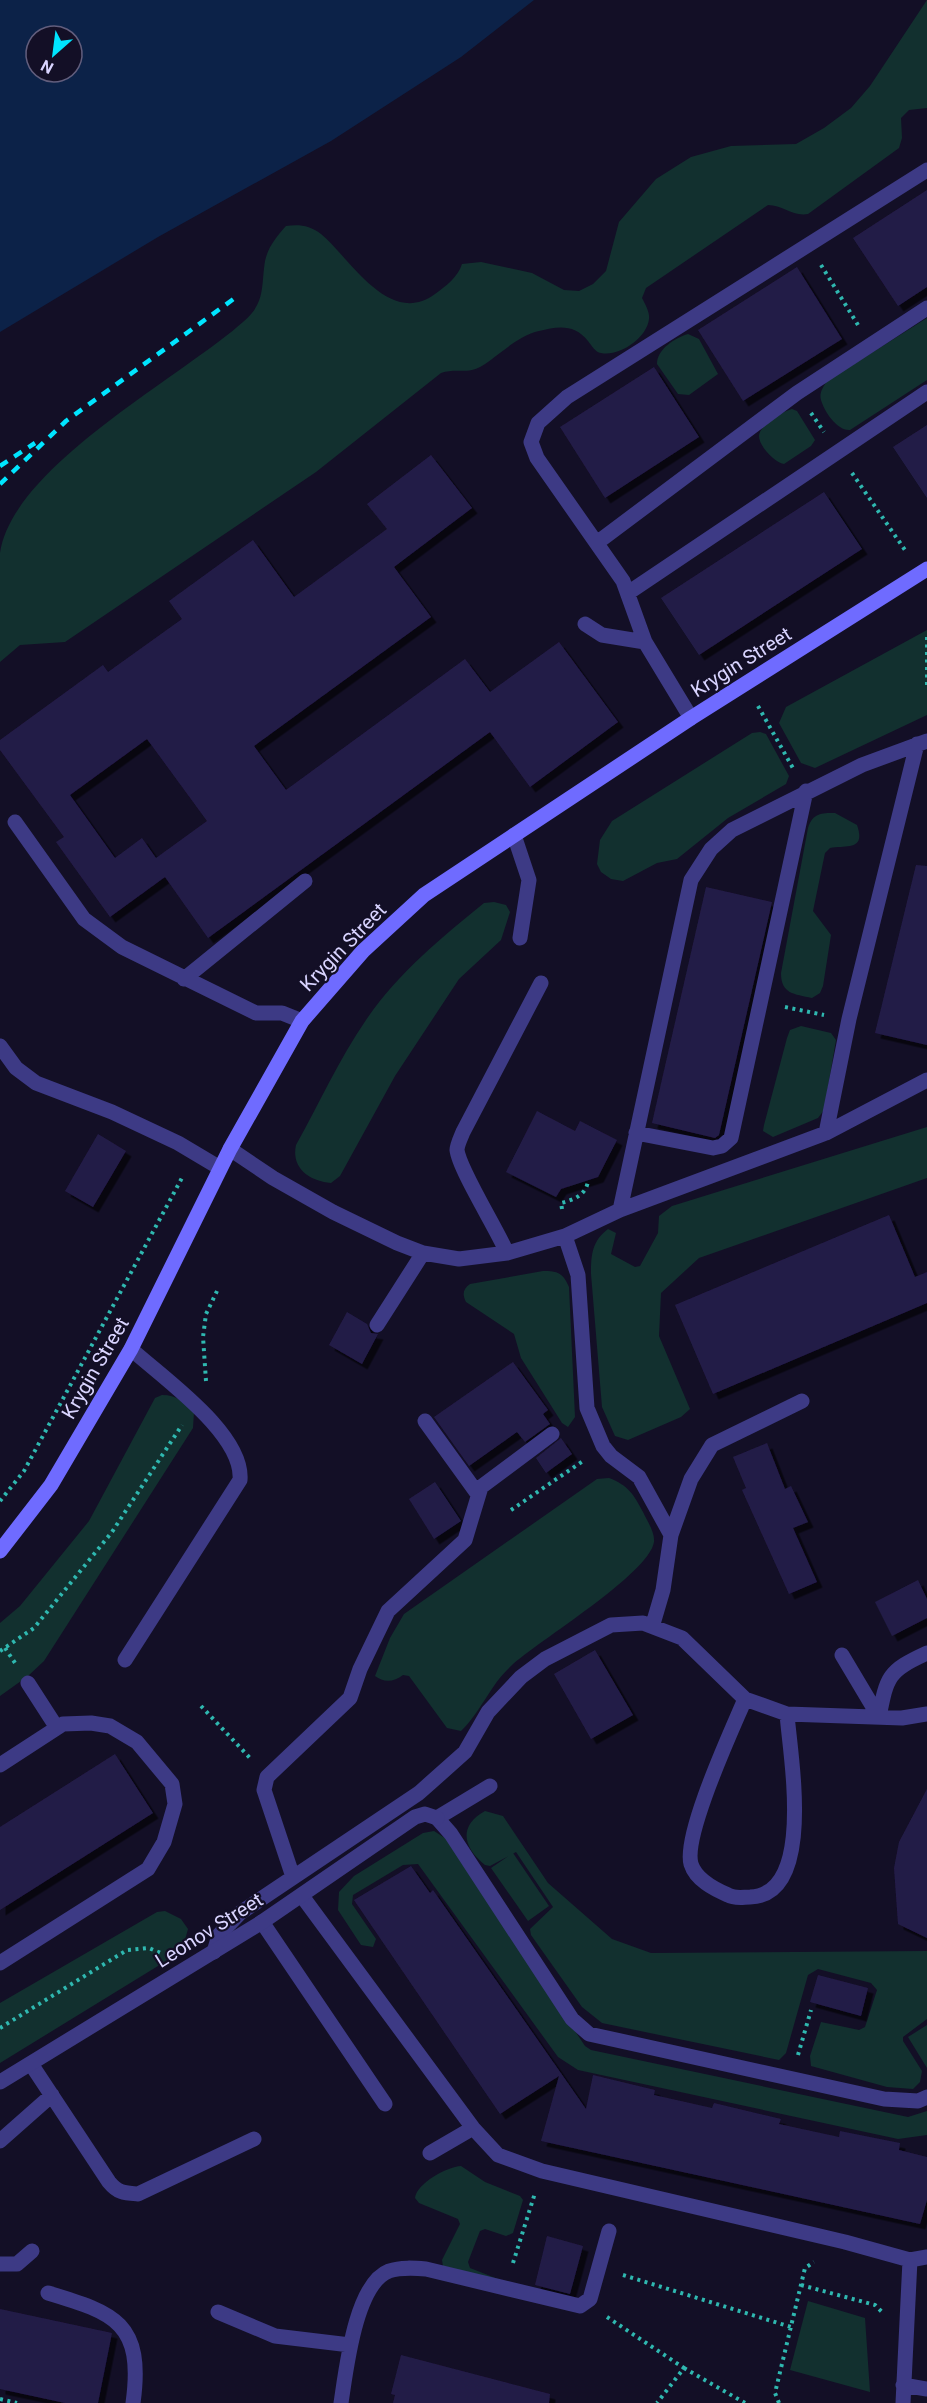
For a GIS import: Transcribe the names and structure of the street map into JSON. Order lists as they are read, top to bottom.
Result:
{
  "streets": {
    "main road": ["Krygin Street"],
    "street": ["Leonov Street"]
  },
  "north": "bottom left"
}
